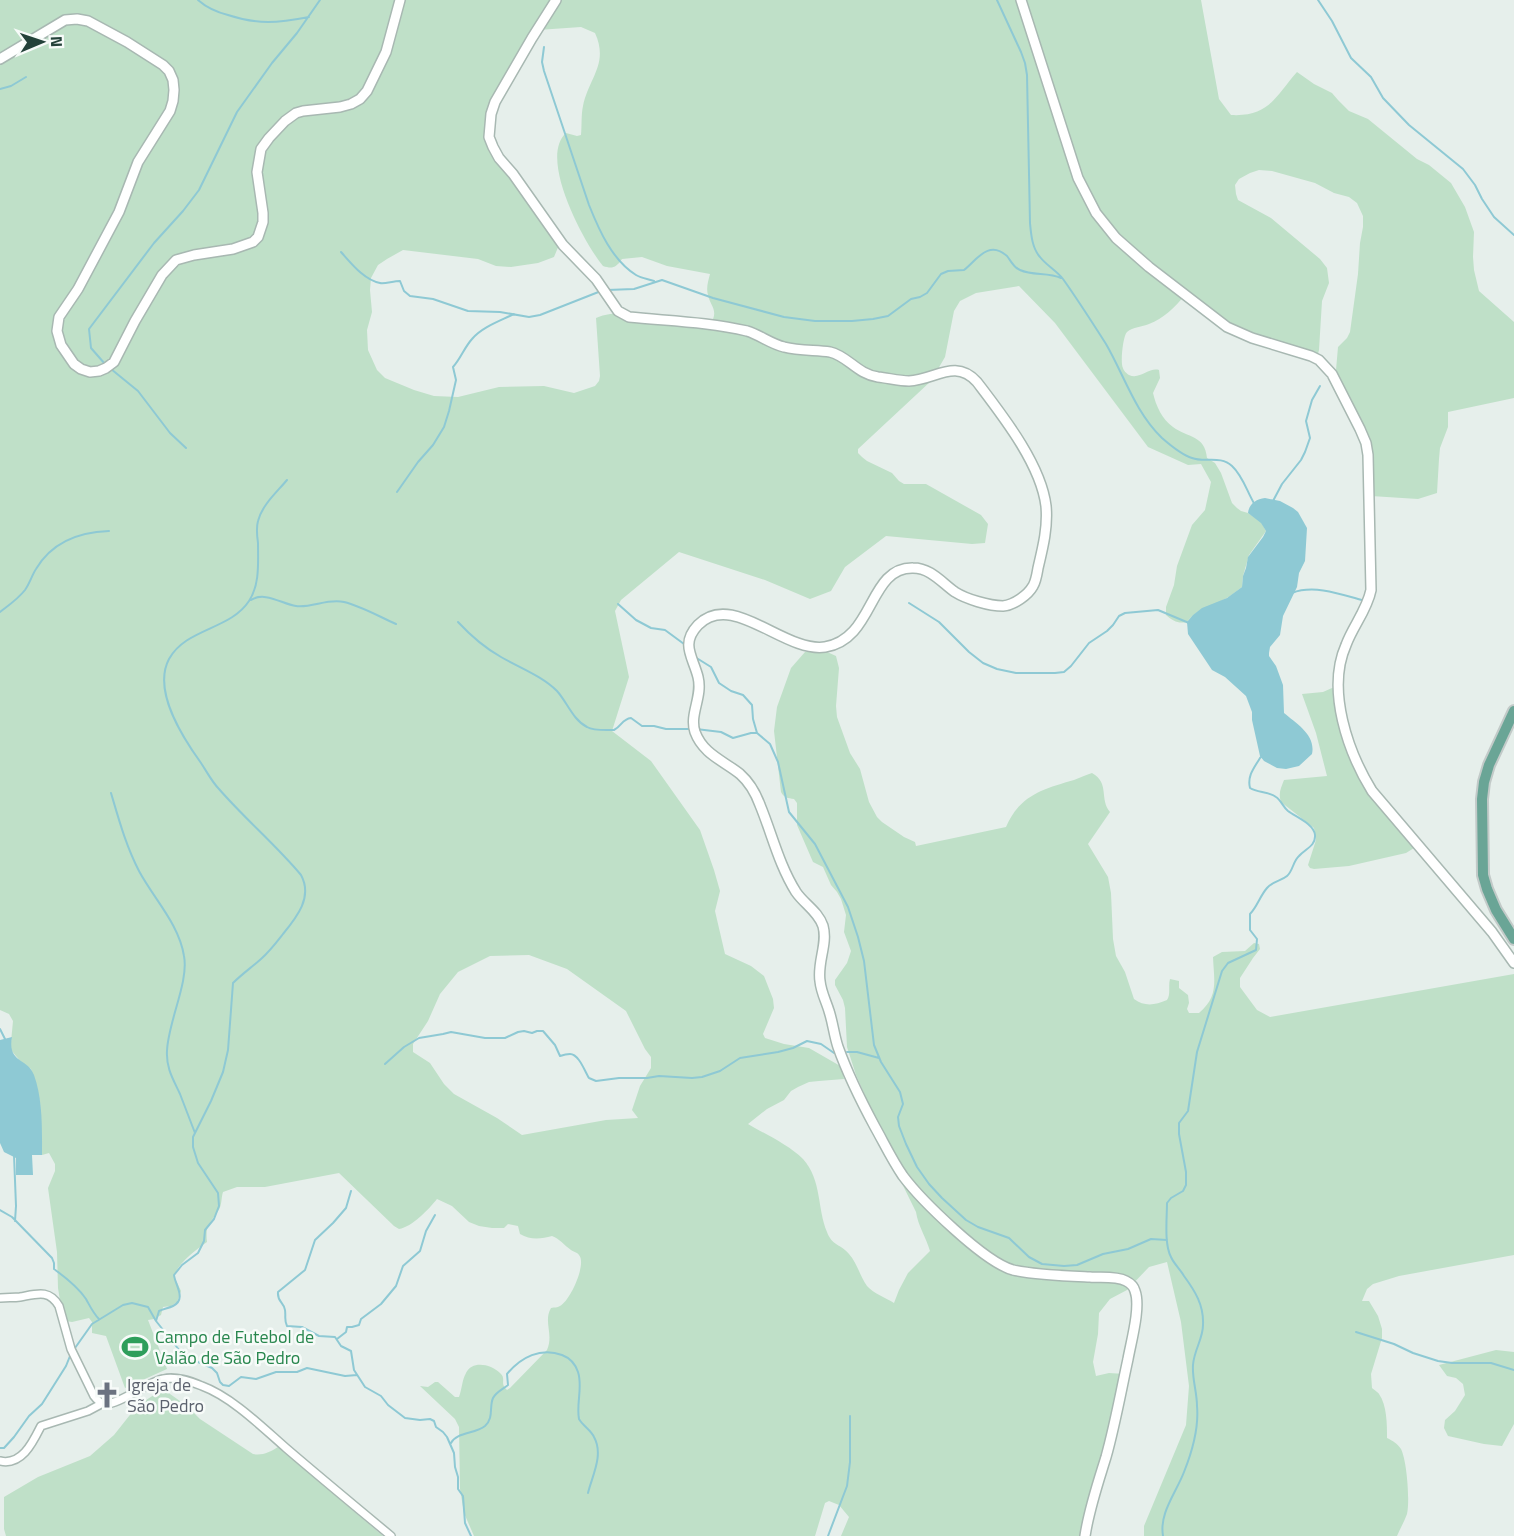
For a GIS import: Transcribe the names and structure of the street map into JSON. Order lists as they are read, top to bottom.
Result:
{
  "places": {
    "sports": ["Campo de Futebol de Valão de São Pedro"],
    "church": ["Igreja de São Pedro"]
  },
  "north": "right"
}
